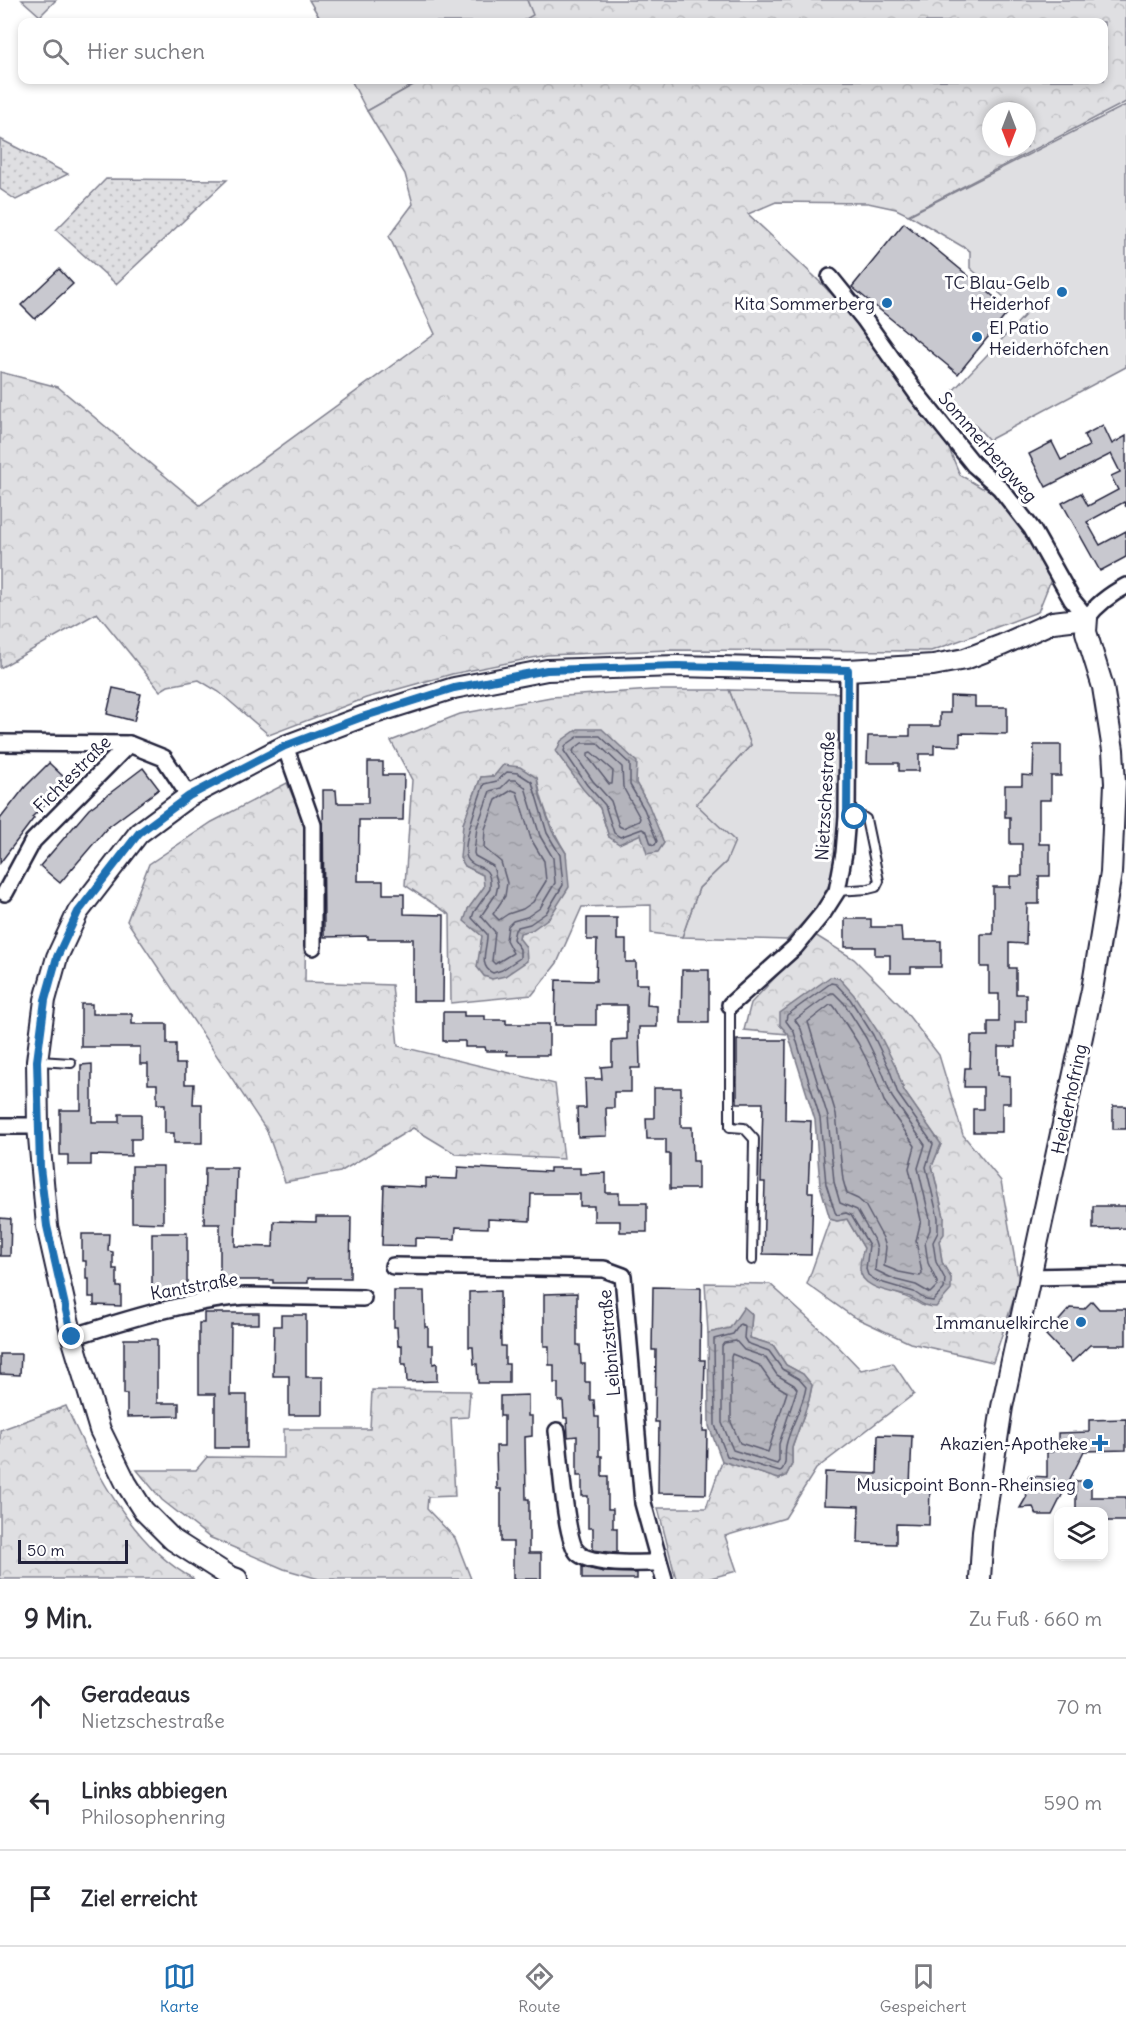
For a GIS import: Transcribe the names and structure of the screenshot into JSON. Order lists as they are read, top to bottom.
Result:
{
  "streets": {
    "street": [
      "Sommerbergweg",
      "Fichtestraße",
      "Nietzschestraße",
      "Heiderhofring",
      "Kantstraße",
      "Leibnizstraße"
    ]
  },
  "crossings": [
    ["Sommerbergweg", "Heiderhofring"]
  ],
  "places": {
    "other": [
      "TC Blau-Gelb Heiderhof",
      "Kita Sommerberg",
      "El Patio Heiderhöfchen",
      "Immanuelkirche",
      "Musicpoint Bonn-Rheinsieg"
    ],
    "health": ["Akazien-Apotheke"]
  },
  "scale_bar": "50 m",
  "north": "bottom",
  "page": {
    "search": "Hier suchen",
    "scale": "50 m",
    "heading": ["9 Min.", "Zu Fuß · 660 m"],
    "list": [
      ["Geradeaus", "Nietzschestraße", "70 m"],
      ["Links abbiegen", "Philosophenring", "590 m"],
      "Ziel erreicht"
    ],
    "nav": ["Karte", "Route", "Gespeichert"]
  }
}
